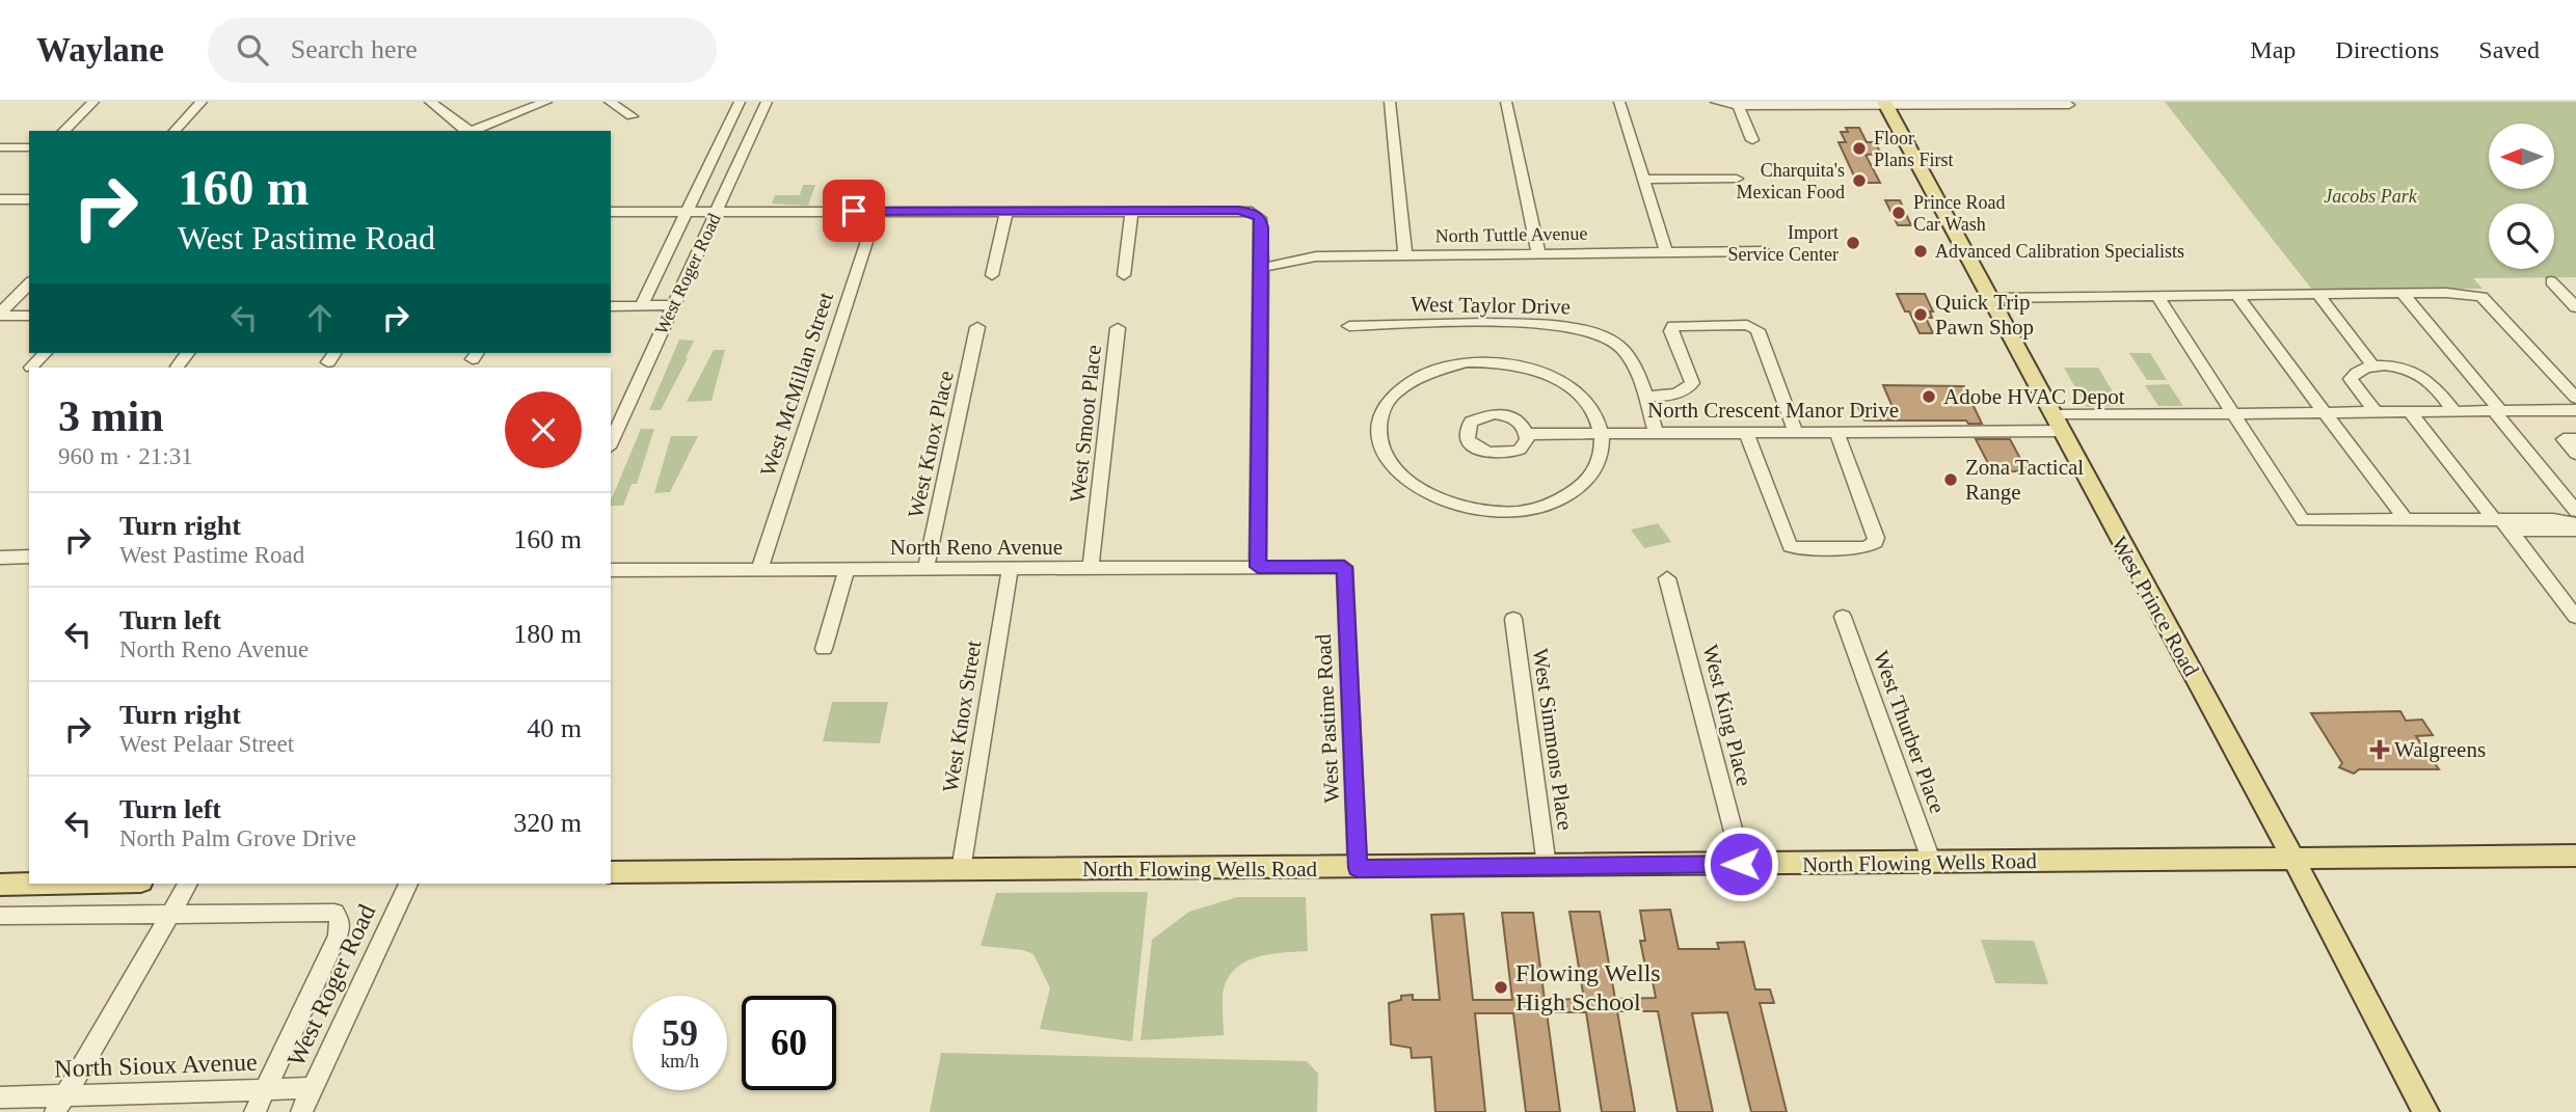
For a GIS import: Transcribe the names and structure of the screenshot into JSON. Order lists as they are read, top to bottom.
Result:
{
  "streets": {
    "main road": ["West Prince Road", "North Flowing Wells Road"],
    "street": [
      "North Tuttle Avenue",
      "West Roger Road",
      "West Taylor Drive",
      "West McMillan Street",
      "North Crescent Manor Drive",
      "West Smoot Place",
      "West Knox Place",
      "North Reno Avenue",
      "West King Place",
      "West Knox Street",
      "West Pastime Road",
      "West Thurber Place",
      "West Simmons Place",
      "North Sioux Avenue"
    ]
  },
  "crossings": [
    ["West Roger Road", "North Sioux Avenue"],
    ["West Taylor Drive", "North Crescent Manor Drive"],
    ["West McMillan Street", "North Reno Avenue"],
    ["North Crescent Manor Drive", "West Prince Road"],
    ["West Smoot Place", "North Reno Avenue"],
    ["West Knox Place", "North Reno Avenue"],
    ["North Reno Avenue", "West Knox Street"],
    ["North Reno Avenue", "West Pastime Road"],
    ["West Prince Road", "North Flowing Wells Road"],
    ["West King Place", "North Flowing Wells Road"],
    ["West Knox Street", "North Flowing Wells Road"],
    ["West Pastime Road", "North Flowing Wells Road"],
    ["West Thurber Place", "North Flowing Wells Road"],
    ["West Simmons Place", "North Flowing Wells Road"]
  ],
  "parks": ["Jacobs Park"],
  "places": {
    "other": [
      "Floor Plans First",
      "Charquita's Mexican Food",
      "Prince Road Car Wash",
      "Import Service Center",
      "Advanced Calibration Specialists",
      "Quick Trip Pawn Shop",
      "Adobe HVAC Depot",
      "Zona Tactical Range",
      "Flowing Wells High School"
    ],
    "health": ["Walgreens"]
  },
  "north": "left",
  "page": {
    "header": "Waylane",
    "search": "Search here",
    "nav": ["Map", "Directions", "Saved"],
    "turn": ["160 m", "West Pastime Road"],
    "heading": ["3 min", "960 m · 21:31"],
    "list": [
      {
        "name": "Turn right",
        "note": "West Pastime Road",
        "value": "160 m"
      },
      {
        "name": "Turn left",
        "note": "North Reno Avenue",
        "value": "180 m"
      },
      {
        "name": "Turn right",
        "note": "West Pelaar Street",
        "value": "40 m"
      },
      {
        "name": "Turn left",
        "note": "North Palm Grove Drive",
        "value": "320 m"
      }
    ],
    "speed": "59 km/h",
    "limit": "60"
  }
}
